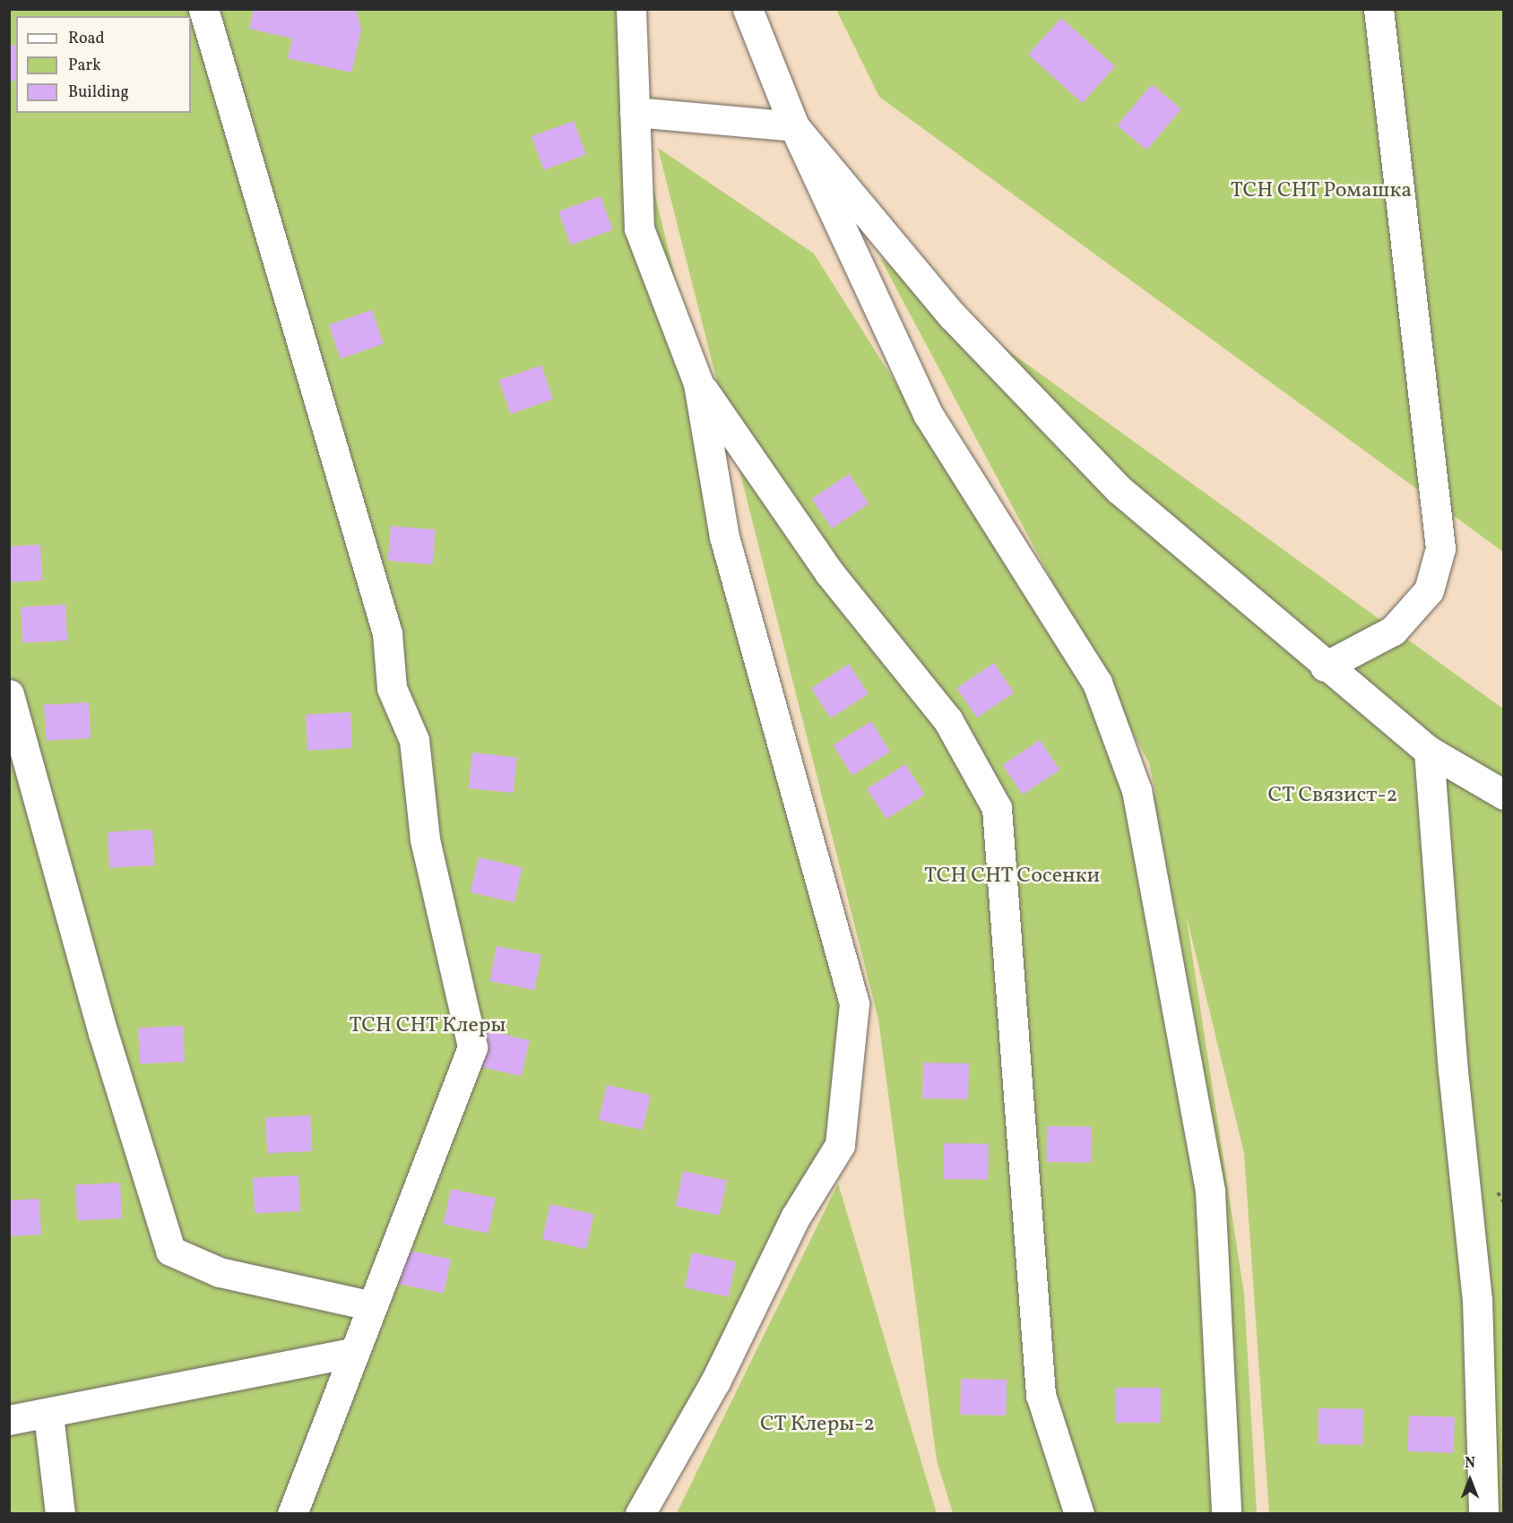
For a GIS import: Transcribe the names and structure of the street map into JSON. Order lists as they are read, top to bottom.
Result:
{
  "parks": [
    "ТСН СНТ Ромашка",
    "СТ Связист-2",
    "ТСН СНТ Сосенки",
    "ТСН СНТ Клеры",
    "СТ Клеры-2"
  ],
  "legend": ["Road", "Park", "Building"],
  "north": "top"
}
